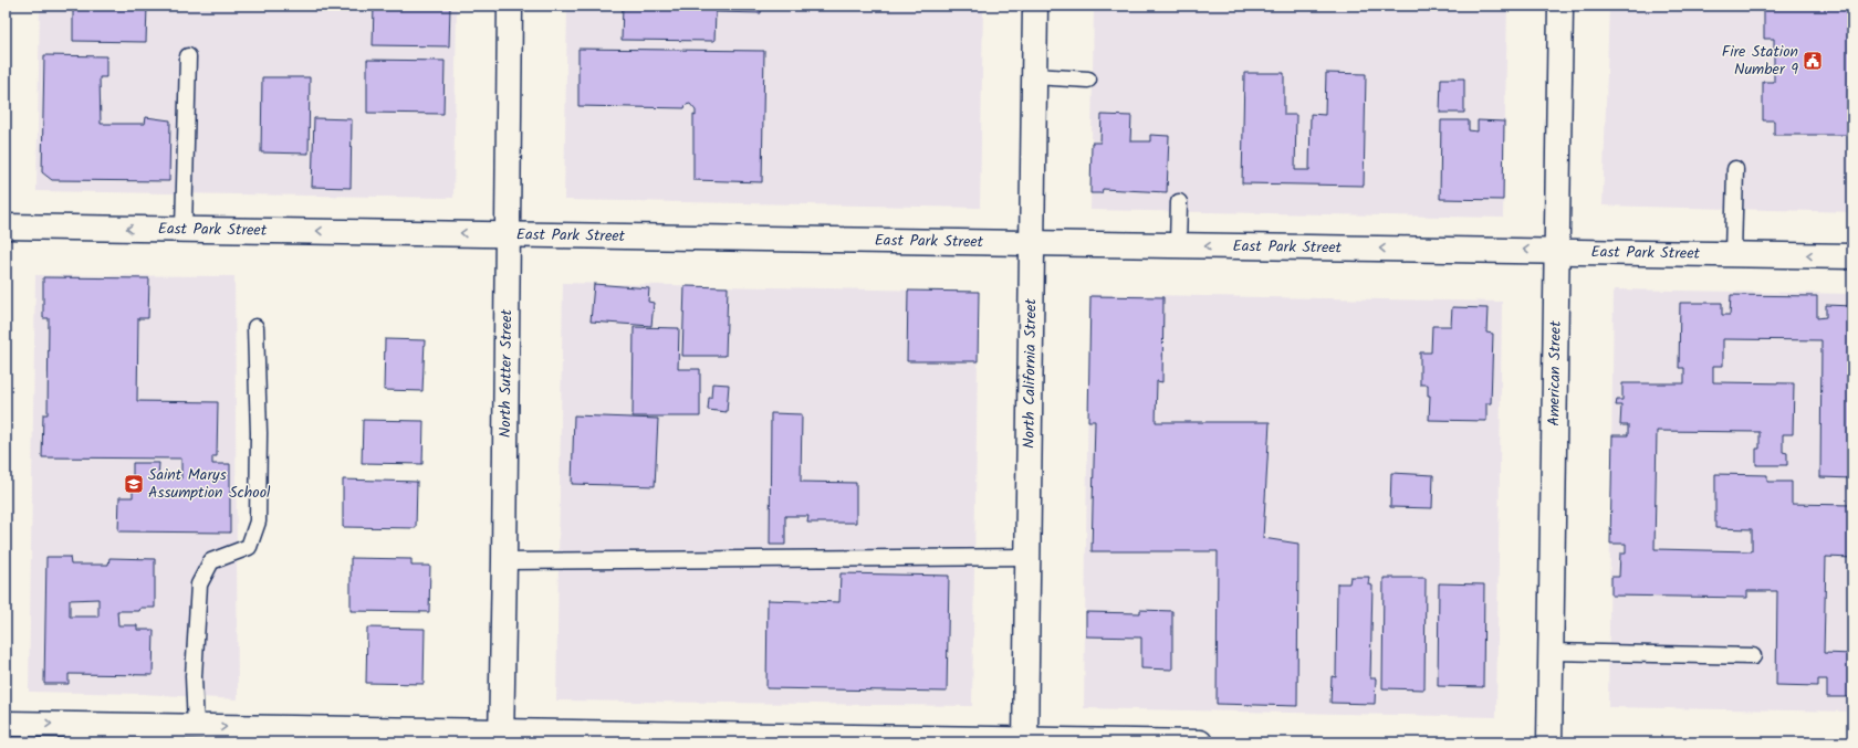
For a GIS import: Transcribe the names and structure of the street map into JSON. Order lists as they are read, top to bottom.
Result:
{
  "streets": {
    "street": [
      "East Park Street",
      "American Street",
      "North Sutter Street",
      "North California Street"
    ]
  },
  "crossings": [
    ["East Park Street", "American Street"],
    ["East Park Street", "North Sutter Street"],
    ["East Park Street", "North California Street"]
  ],
  "one_way": ["East Park Street"],
  "places": {
    "public building": ["Fire Station Number 9"],
    "school or university": ["Saint Marys Assumption School"]
  }
}
